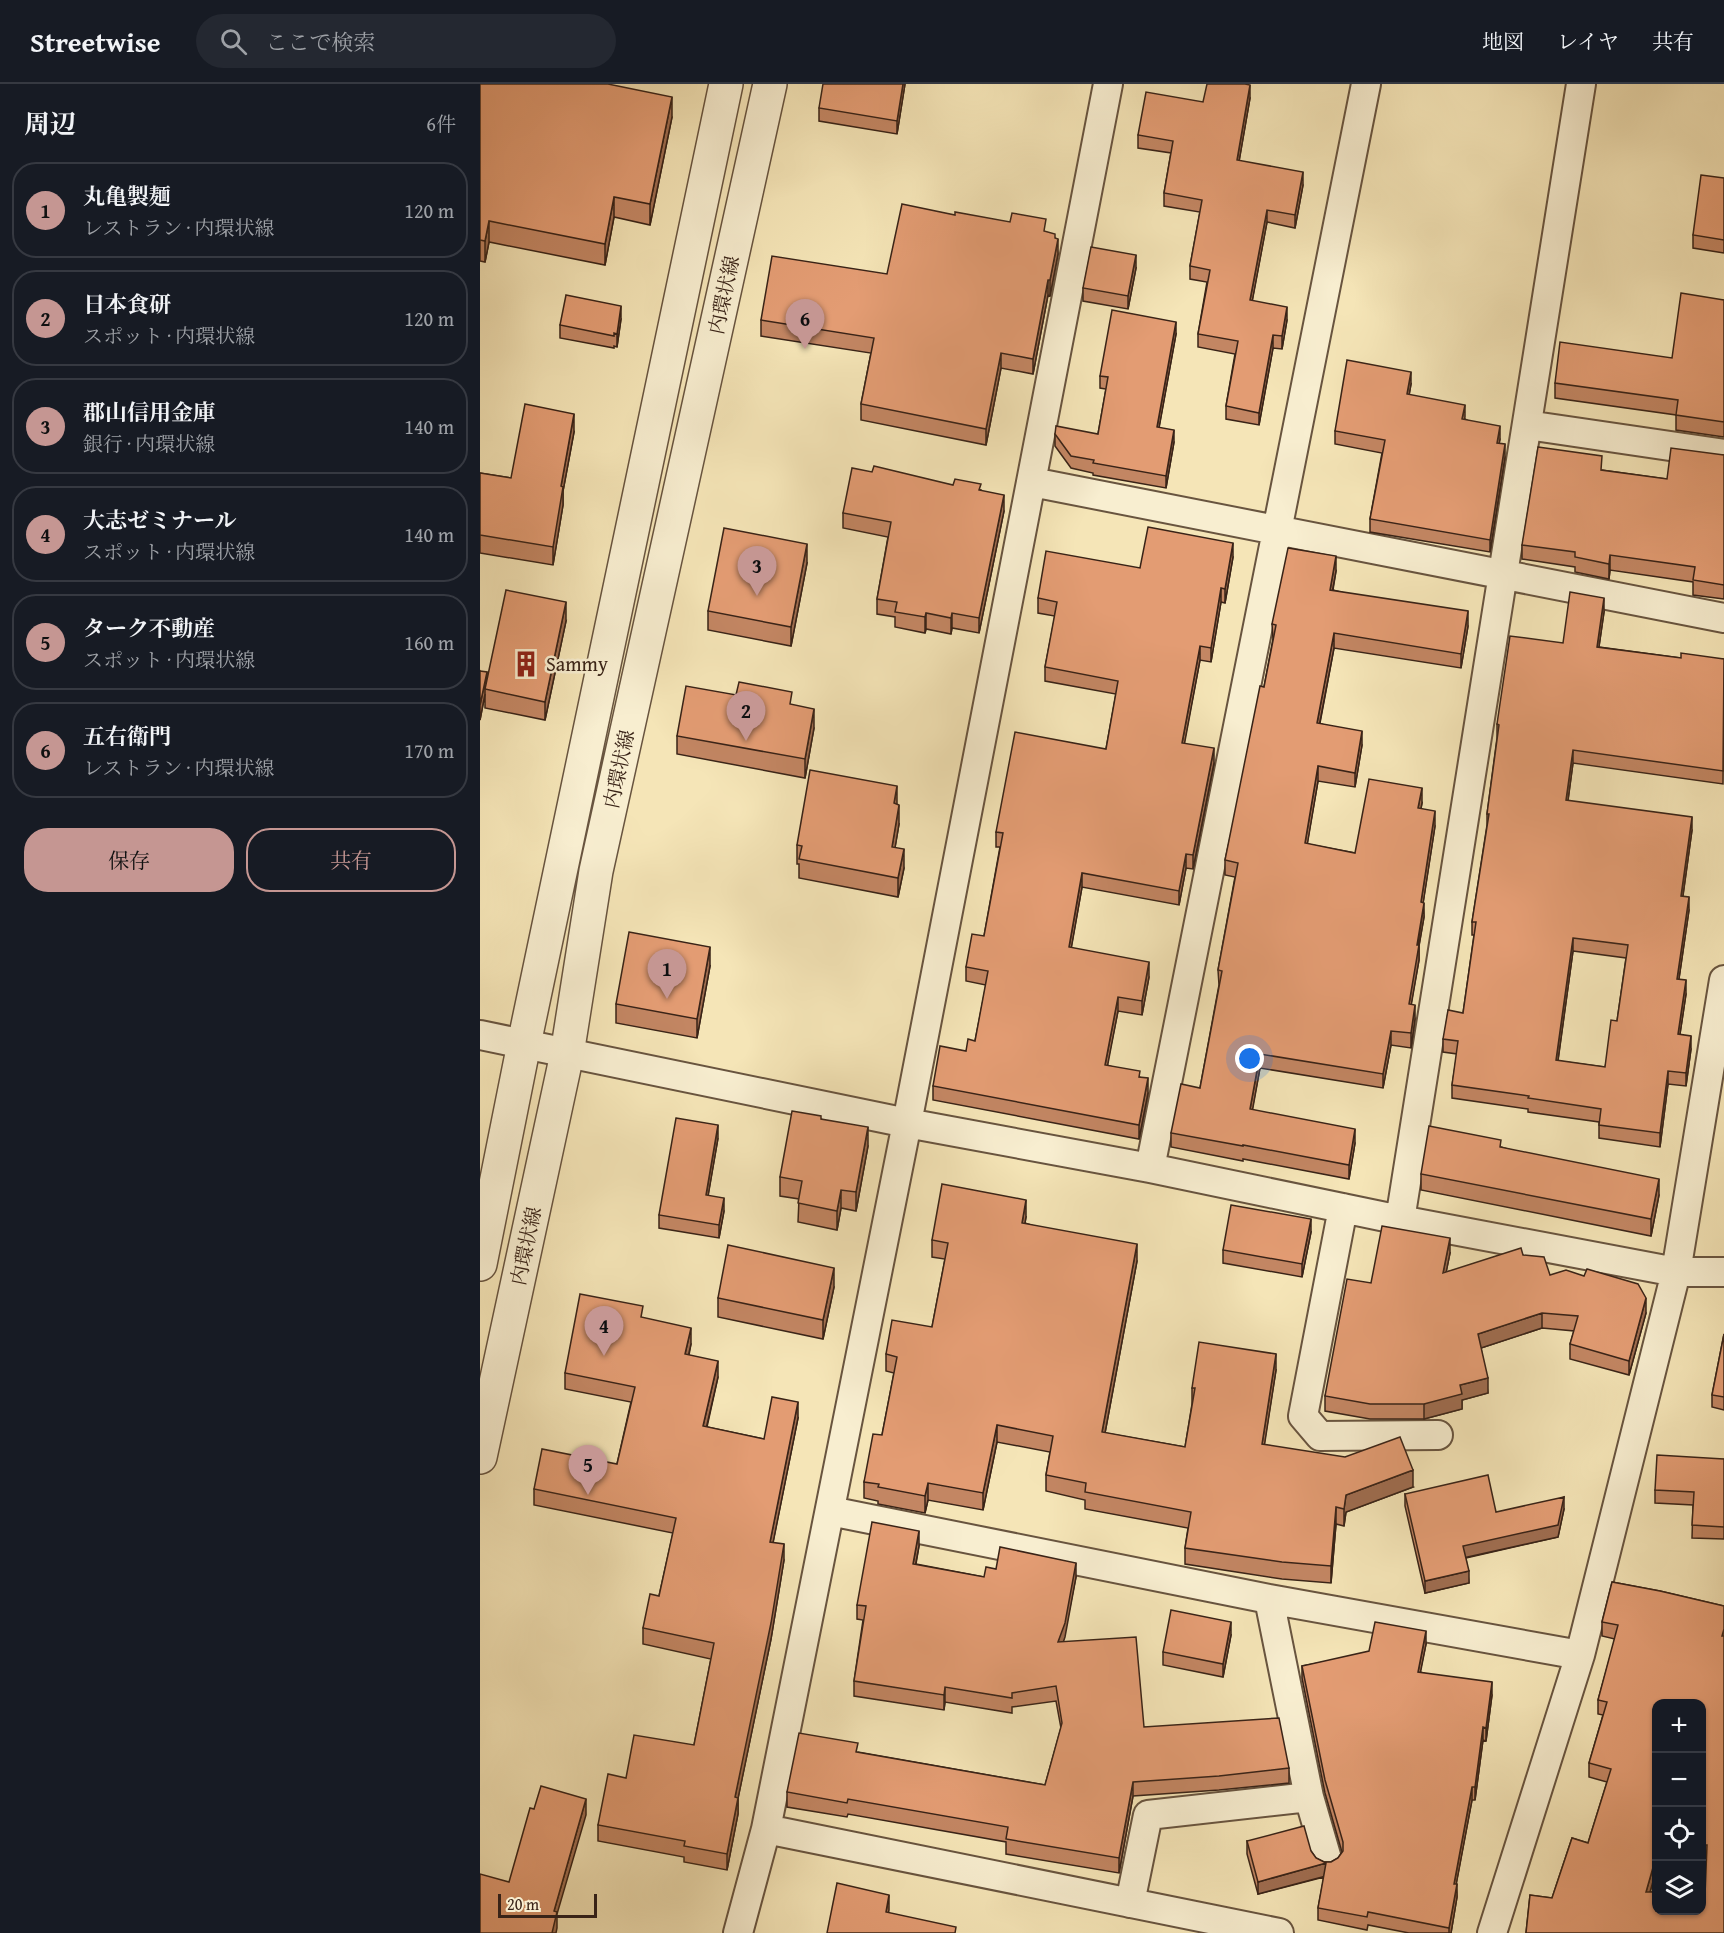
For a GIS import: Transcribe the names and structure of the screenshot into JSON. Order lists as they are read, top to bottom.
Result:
{
  "streets": {
    "street": ["内環状線"]
  },
  "places": {
    "building": ["Sammy"]
  },
  "scale_bar": "20 m",
  "page": {
    "header": "Streetwise",
    "search": "ここで検索",
    "nav": ["地図", "レイヤ", "共有"],
    "heading": ["周辺", "6件"],
    "list": [
      {
        "mark": "1",
        "name": "丸亀製麺",
        "note": "レストラン · 内環状線",
        "value": "120 m"
      },
      {
        "mark": "2",
        "name": "日本食研",
        "note": "スポット · 内環状線",
        "value": "120 m"
      },
      {
        "mark": "3",
        "name": "郡山信用金庫",
        "note": "銀行 · 内環状線",
        "value": "140 m"
      },
      {
        "mark": "4",
        "name": "大志ゼミナール",
        "note": "スポット · 内環状線",
        "value": "140 m"
      },
      {
        "mark": "5",
        "name": "ターク不動産",
        "note": "スポット · 内環状線",
        "value": "160 m"
      },
      {
        "mark": "6",
        "name": "五右衛門",
        "note": "レストラン · 内環状線",
        "value": "170 m"
      }
    ],
    "pins": [
      "6",
      "3",
      "2",
      "1",
      "4",
      "5"
    ],
    "buttons": ["保存", "共有"],
    "map_buttons": ["+", "−"],
    "scale": "20 m"
  }
}
